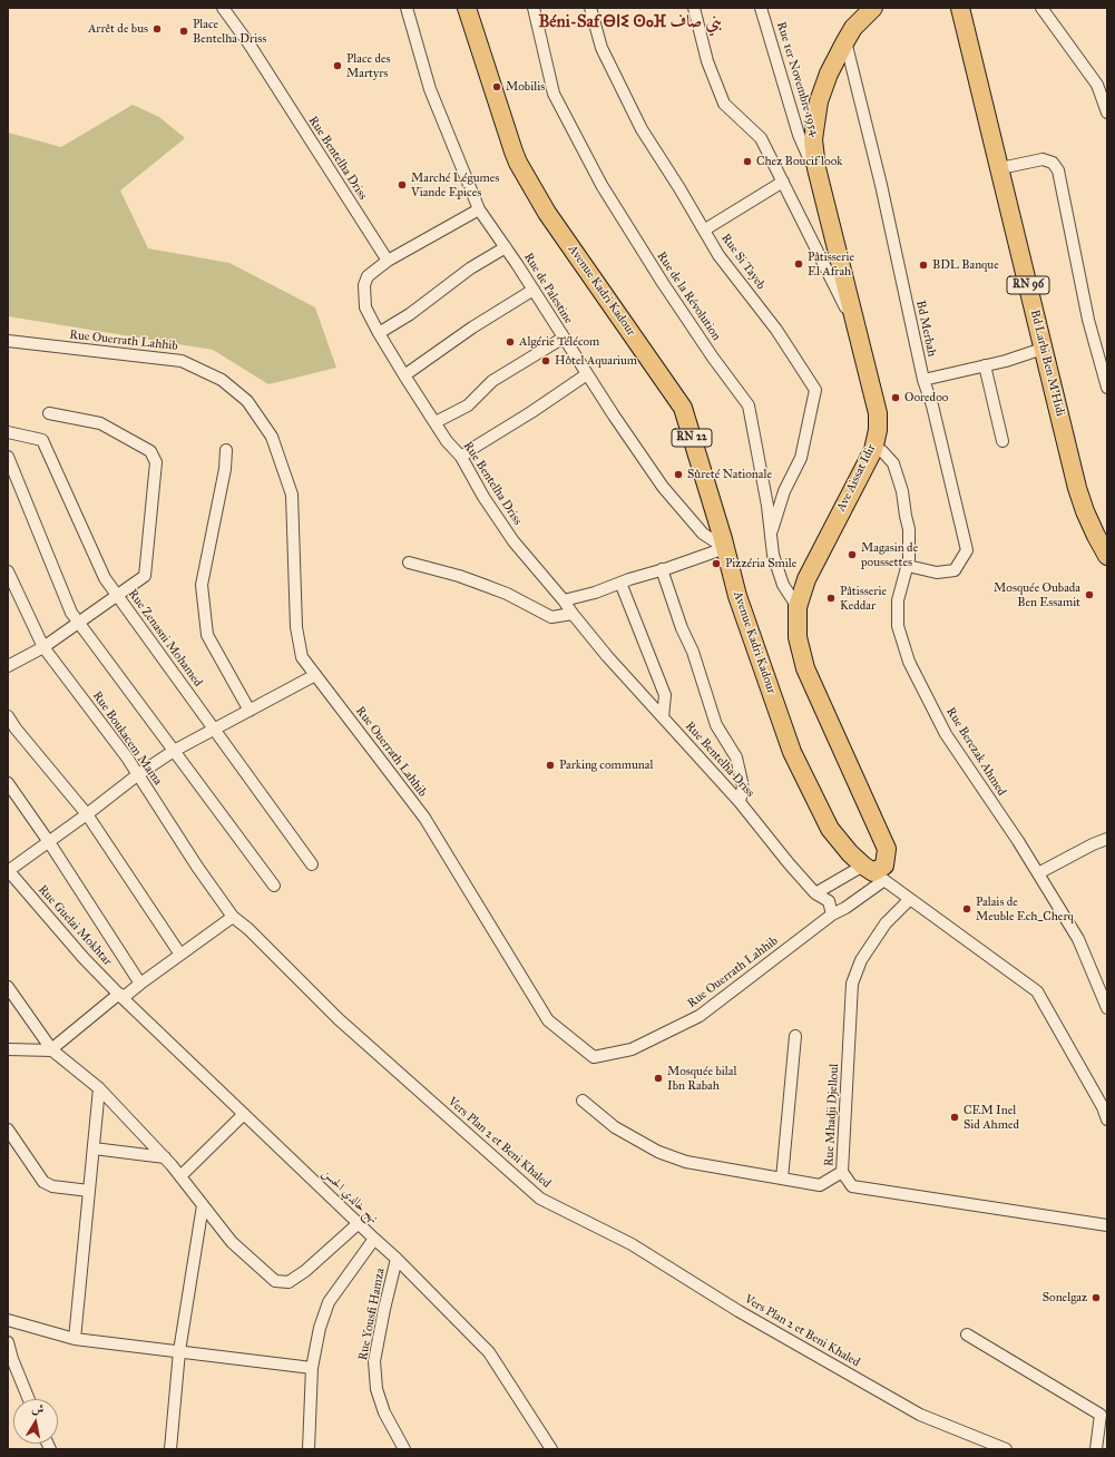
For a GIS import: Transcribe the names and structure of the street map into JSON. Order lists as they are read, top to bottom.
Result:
{
  "streets": {
    "main road": [
      "RN 96",
      "Avenue Kadri Kadour",
      "Bd Larbi Ben M'Hidi",
      "RN 22",
      "Ave Aissat Idir"
    ],
    "street": [
      "Rue 1er Novembre 1954",
      "Rue Bentelha Driss",
      "Rue Si Tayeb",
      "Rue de Palestine",
      "Rue de la Révolution",
      "Bd Merbah",
      "Rue Ouerrath Lahhib",
      "Rue Zenasni Mohamed",
      "Rue Boukacem Mama",
      "Rue Berezak Ahmed",
      "Rue Guelai Mokhtar",
      "Rue Mhadji Djelloul",
      "Vers Plan 2 et Beni Khaled",
      "نهج خالدي الحسن",
      "Rue Yousfi Hamza"
    ]
  },
  "crossings": [
    ["Rue 1er Novembre 1954", "Ave Aissat Idir"],
    ["Rue Bentelha Driss", "Rue Ouerrath Lahhib"],
    ["Rue Si Tayeb", "Rue de la Révolution"],
    ["Rue de Palestine", "Avenue Kadri Kadour"],
    ["Avenue Kadri Kadour", "Ave Aissat Idir"],
    ["Rue de la Révolution", "Ave Aissat Idir"],
    ["Bd Merbah", "Ave Aissat Idir"],
    ["Bd Merbah", "Rue Berezak Ahmed"],
    ["Ave Aissat Idir", "Rue Berezak Ahmed"],
    ["Rue Boukacem Mama", "Vers Plan 2 et Beni Khaled"],
    ["Rue Guelai Mokhtar", "نهج خالدي الحسن"],
    ["نهج خالدي الحسن", "Rue Yousfi Hamza"]
  ],
  "districts": ["Béni-Saf ⴱⵏⵉ ⵙⴰⴼ بني صاف"],
  "places": [
    "Arrêt de bus",
    "Place Bentelha Driss",
    "Place des Martyrs",
    "Mobilis",
    "Chez Boucif look",
    "Marché Légumes Viande Epices",
    "Pâtisserie El Afrah",
    "BDL Banque",
    "Algérie Télécom",
    "Hôtel Aquarium",
    "Ooredoo",
    "Sûreté Nationale",
    "Magasin de poussettes",
    "Pizzéria Smile",
    "Mosquée Oubada Ben Essamit",
    "Pâtisserie Keddar",
    "Parking communal",
    "Palais de Meuble Ech_Cherq",
    "Mosquée bilal Ibn Rabah",
    "CEM Inel Sid Ahmed",
    "Sonelgaz"
  ],
  "north": "top"
}
